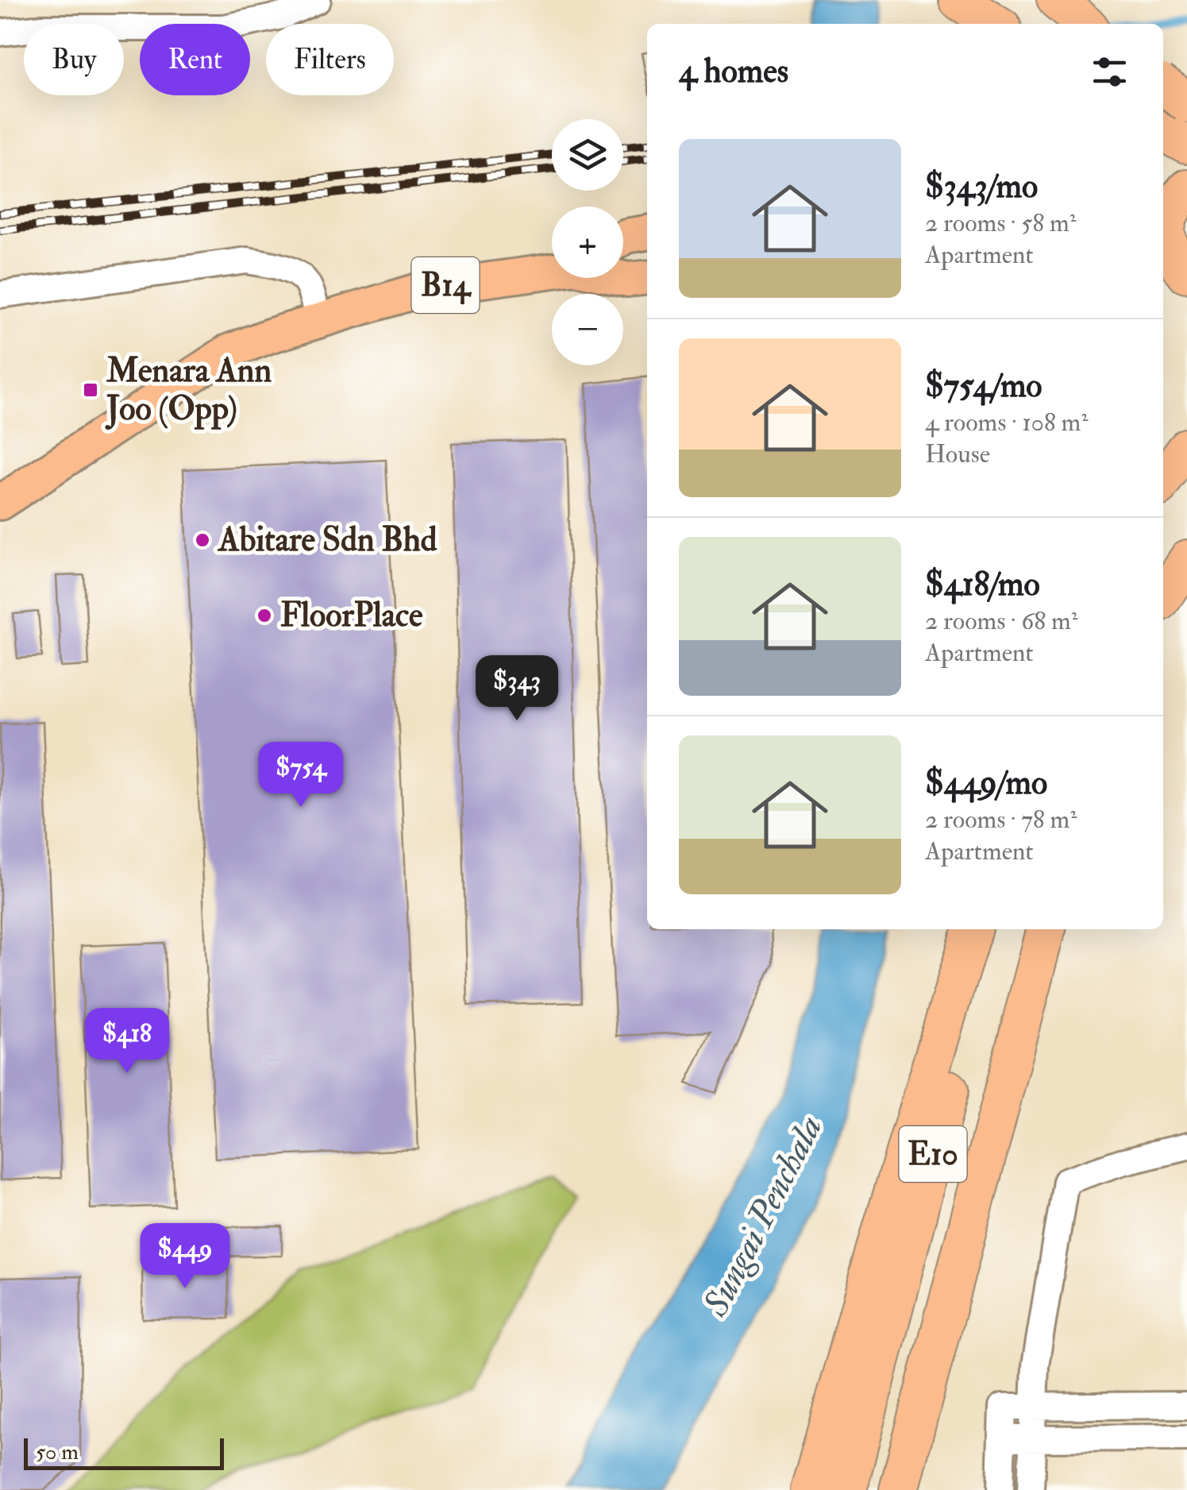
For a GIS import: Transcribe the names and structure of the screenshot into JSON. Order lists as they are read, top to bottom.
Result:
{
  "streets": {
    "highway": ["E10"],
    "main road": ["B14"]
  },
  "water": ["Sungai Penchala"],
  "places": {
    "transit": ["Menara Ann Joo (Opp)"],
    "other": ["Abitare Sdn Bhd", "FloorPlace"]
  },
  "scale_bar": "50 m",
  "page": {
    "chip": ["Buy", "Rent", "Filters"],
    "heading": "4 homes",
    "map_buttons": ["+", "−"],
    "list": [
      {
        "name": "$343/mo",
        "note": "2 rooms · 58 m² · Apartment"
      },
      {
        "name": "$754/mo",
        "note": "4 rooms · 108 m² · House"
      },
      {
        "name": "$418/mo",
        "note": "2 rooms · 68 m² · Apartment"
      },
      {
        "name": "$449/mo",
        "note": "2 rooms · 78 m² · Apartment"
      }
    ],
    "price": [
      "$343",
      "$754",
      "$418",
      "$449"
    ],
    "scale": "50 m"
  }
}
